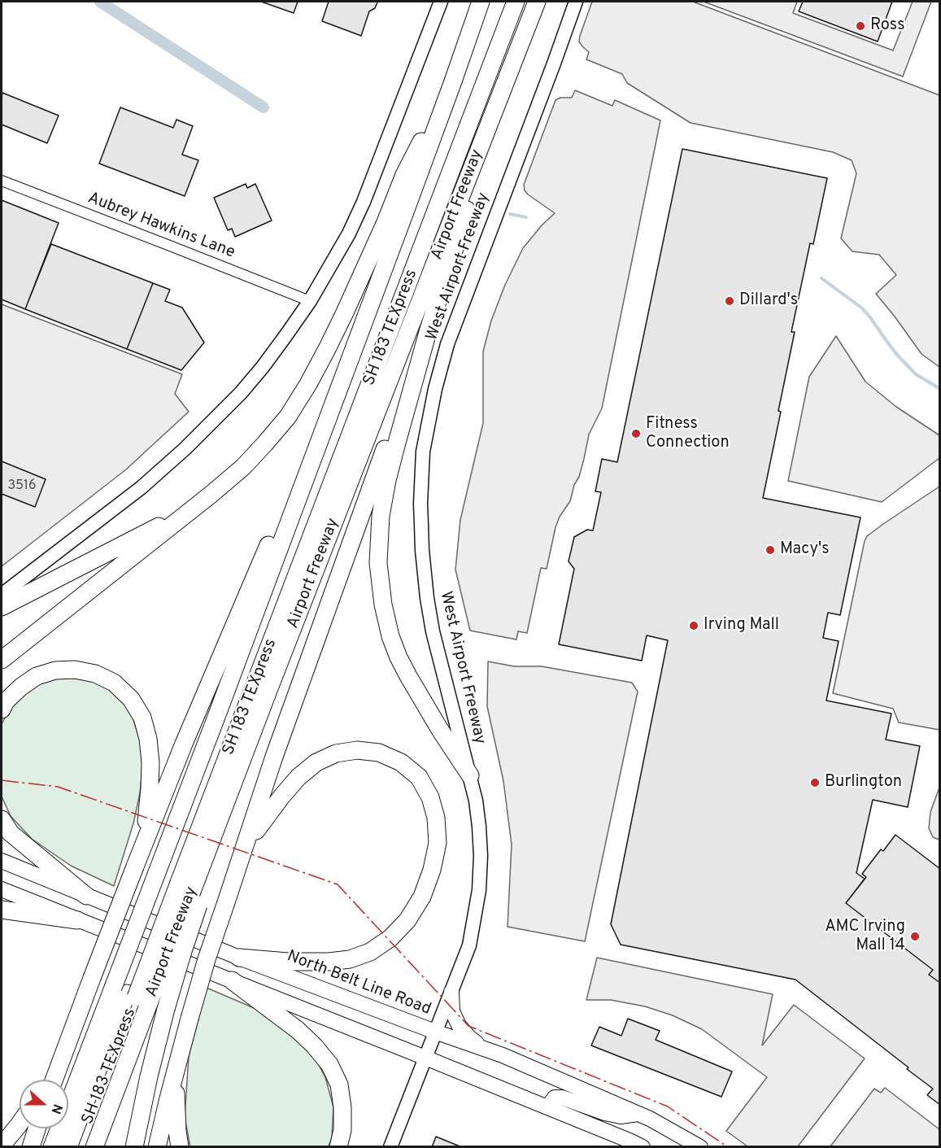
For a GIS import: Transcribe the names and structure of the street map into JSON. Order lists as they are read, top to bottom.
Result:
{
  "streets": {
    "highway": ["Airport Freeway", "SH 183 TEXpress"],
    "main road": ["West Airport Freeway", "North Belt Line Road"],
    "street": ["Aubrey Hawkins Lane"]
  },
  "crossings": [
    ["Airport Freeway", "SH 183 TEXpress"],
    ["West Airport Freeway", "North Belt Line Road"]
  ],
  "places": [
    "Ross",
    "Dillard's",
    "Fitness Connection",
    "Macy's",
    "Irving Mall",
    "Burlington",
    "AMC Irving Mall 14"
  ],
  "house_numbers": ["3516"],
  "north": "right"
}
